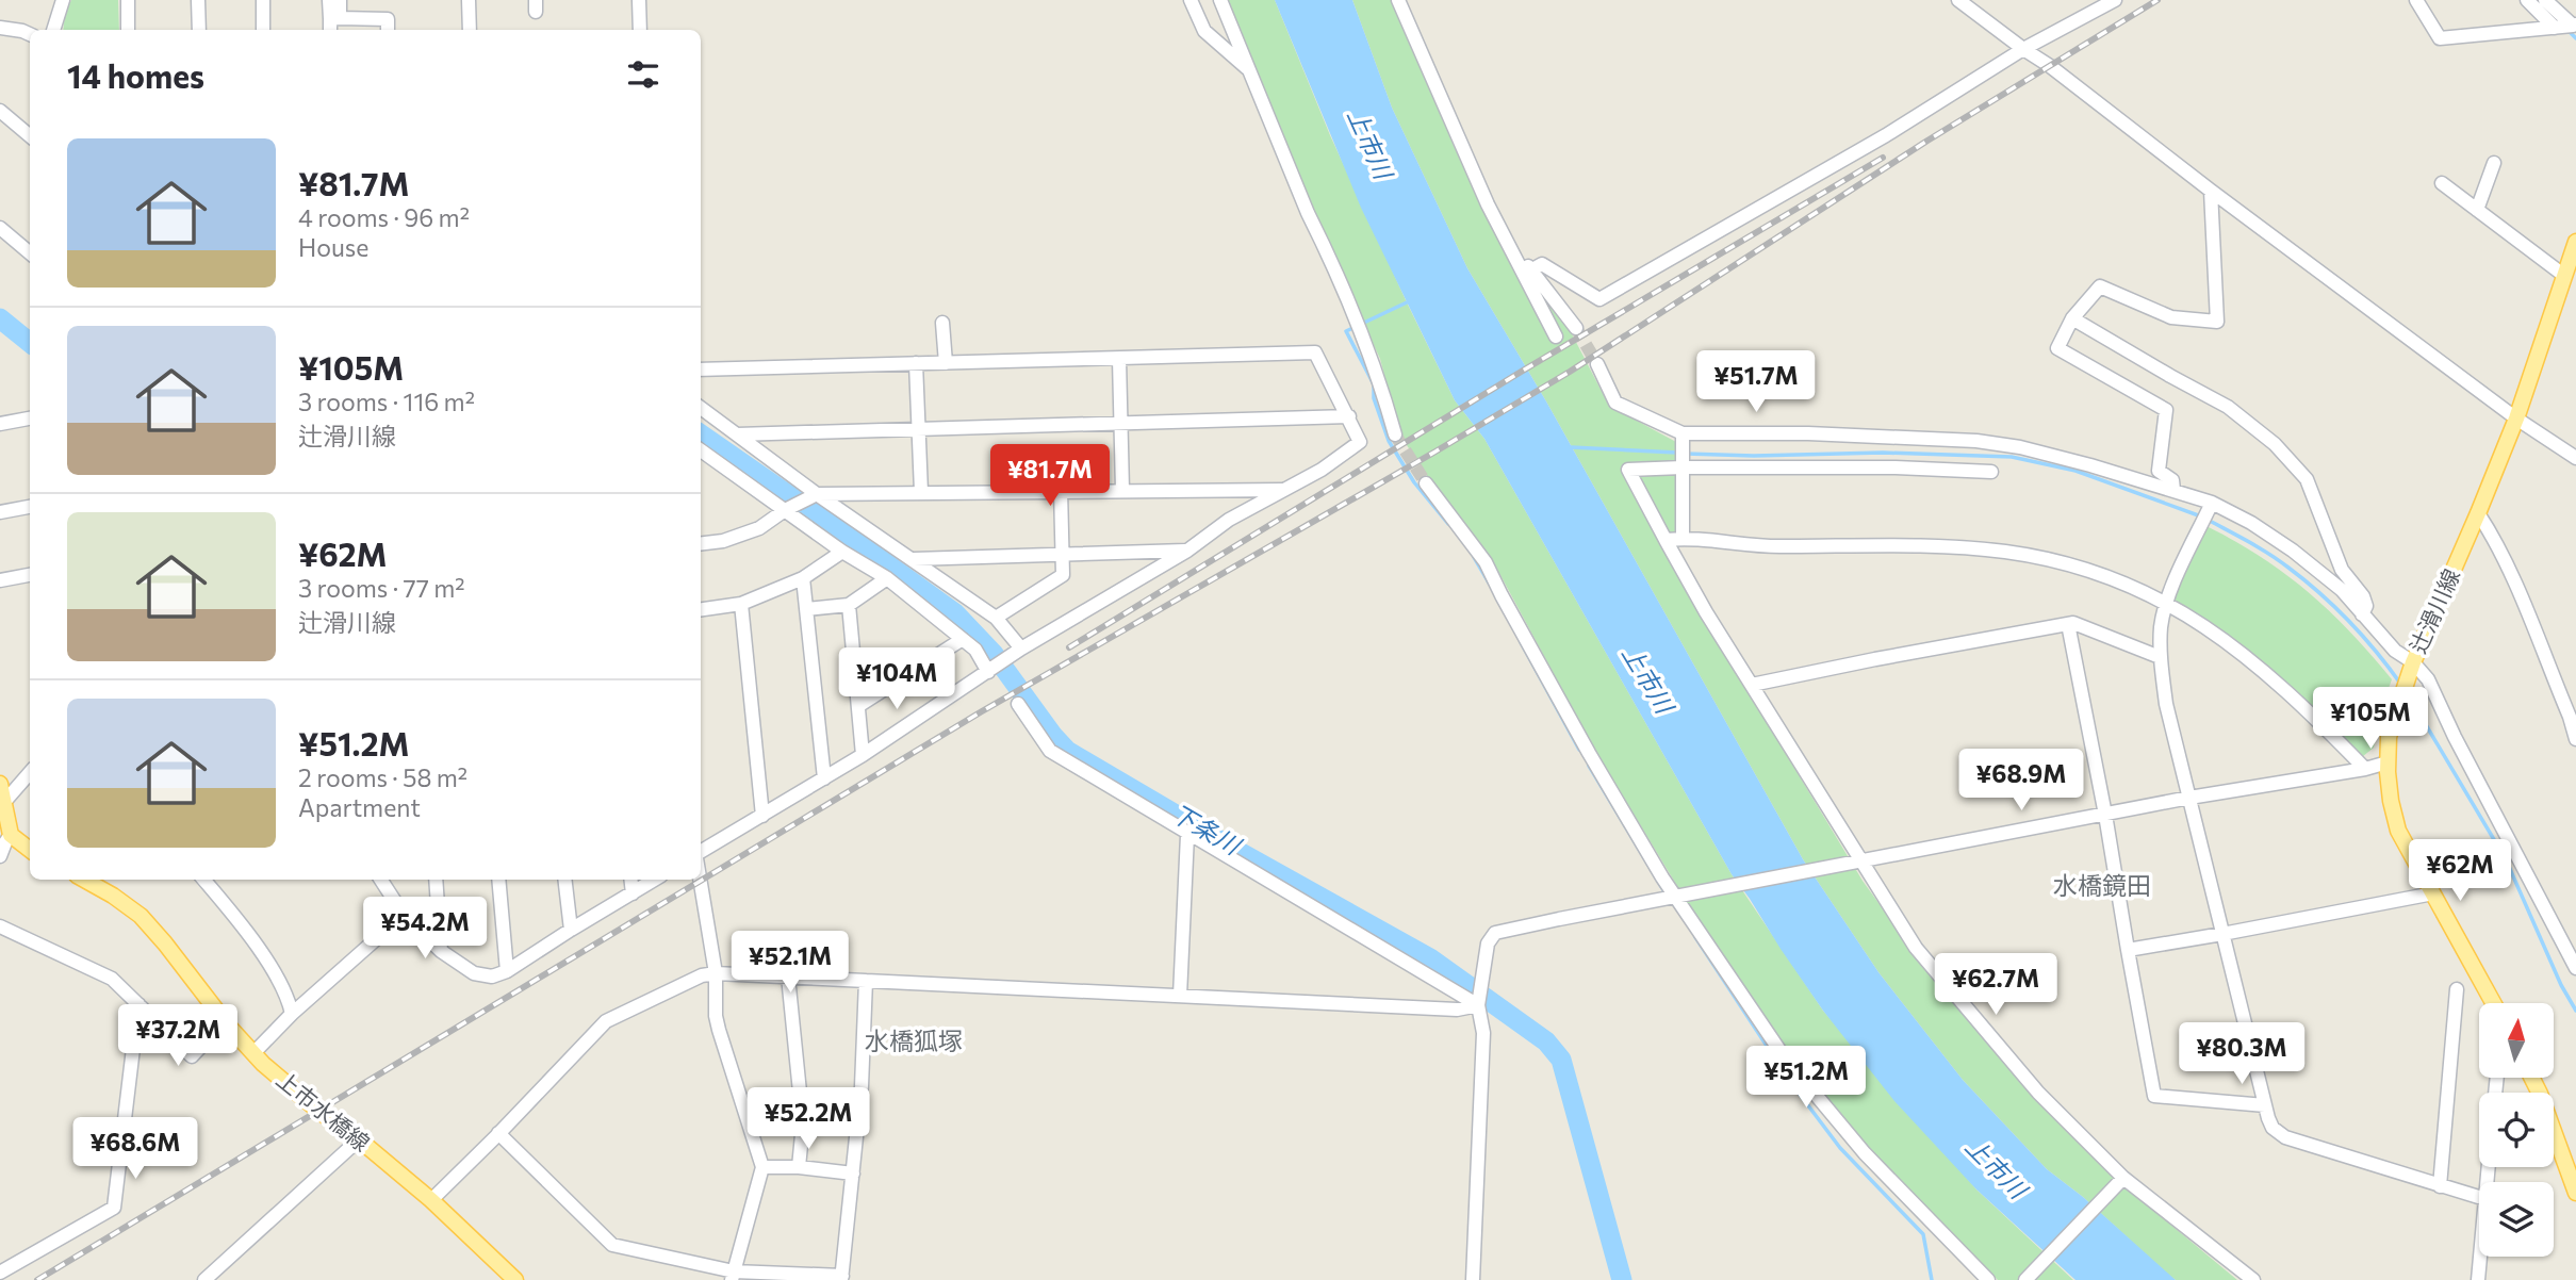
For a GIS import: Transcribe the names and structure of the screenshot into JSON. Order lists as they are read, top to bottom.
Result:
{
  "streets": {
    "main road": ["辻滑川線", "上市水橋線"]
  },
  "districts": ["水橋鏡田", "水橋狐塚"],
  "water": ["上市川", "下条川"],
  "north": "top",
  "page": {
    "heading": "14 homes",
    "list": [
      {
        "name": "¥81.7M",
        "note": "4 rooms · 96 m² · House"
      },
      {
        "name": "¥105M",
        "note": "3 rooms · 116 m² · 辻滑川線"
      },
      {
        "name": "¥62M",
        "note": "3 rooms · 77 m² · 辻滑川線"
      },
      {
        "name": "¥51.2M",
        "note": "2 rooms · 58 m² · Apartment"
      }
    ],
    "price": [
      "¥51.7M",
      "¥81.7M",
      "¥104M",
      "¥105M",
      "¥68.9M",
      "¥62M",
      "¥54.2M",
      "¥52.1M",
      "¥62.7M",
      "¥37.2M",
      "¥80.3M",
      "¥51.2M",
      "¥52.2M",
      "¥68.6M"
    ]
  }
}
